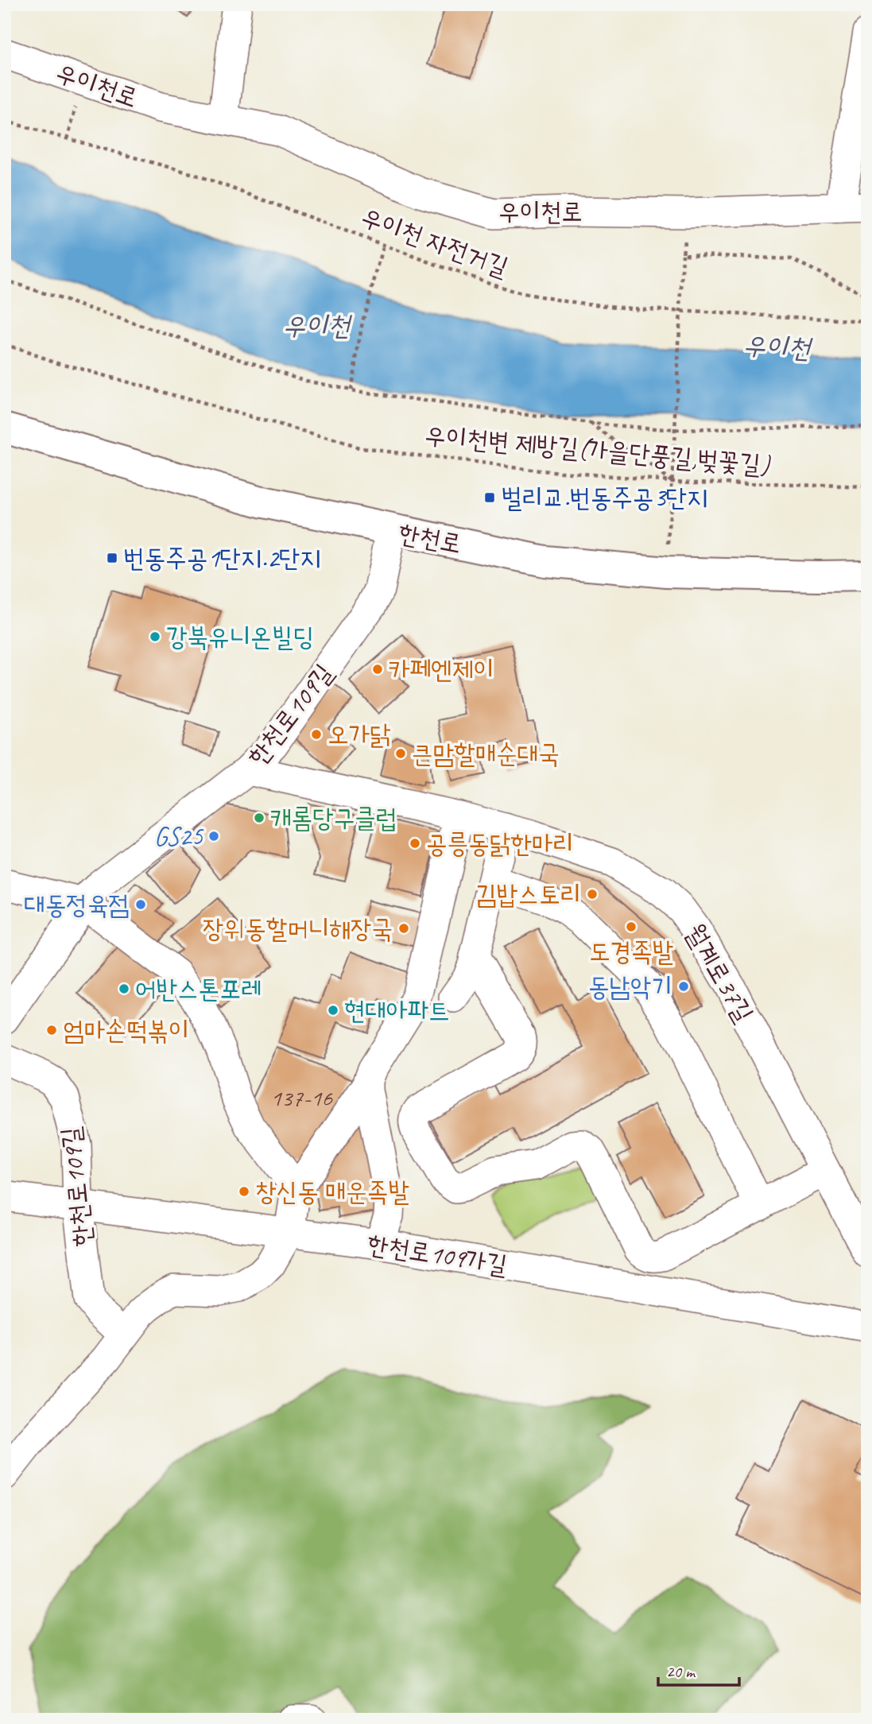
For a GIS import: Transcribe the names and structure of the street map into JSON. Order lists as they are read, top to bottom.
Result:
{
  "streets": {
    "main road": ["한천로"],
    "street": [
      "우이천로",
      "한천로109길",
      "월계로37길",
      "한천로109가길"
    ],
    "path": ["우이천 자전거길", "우이천변 제방길(가을단풍길,벚꽃길)"]
  },
  "crossings": [
    ["한천로", "한천로109길"],
    ["한천로109길", "월계로37길"],
    ["한천로109길", "한천로109가길"]
  ],
  "water": ["우이천"],
  "places": {
    "transit": ["벌리교.번동주공3단지", "번동주공1단지.2단지"],
    "other": [
      "강북유니온빌딩",
      "카페엔제이",
      "오가닭",
      "큰맘할매순대국",
      "캐롬당구클럽",
      "GS25",
      "공릉동닭한마리",
      "김밥스토리",
      "대동정육점",
      "도경족발",
      "장위동할머니해장국",
      "동남악기",
      "어반스톤포레",
      "현대아파트",
      "엄마손떡볶이",
      "창신동 매운족발"
    ]
  },
  "house_numbers": ["137-16"],
  "scale_bar": "20 m"
}
